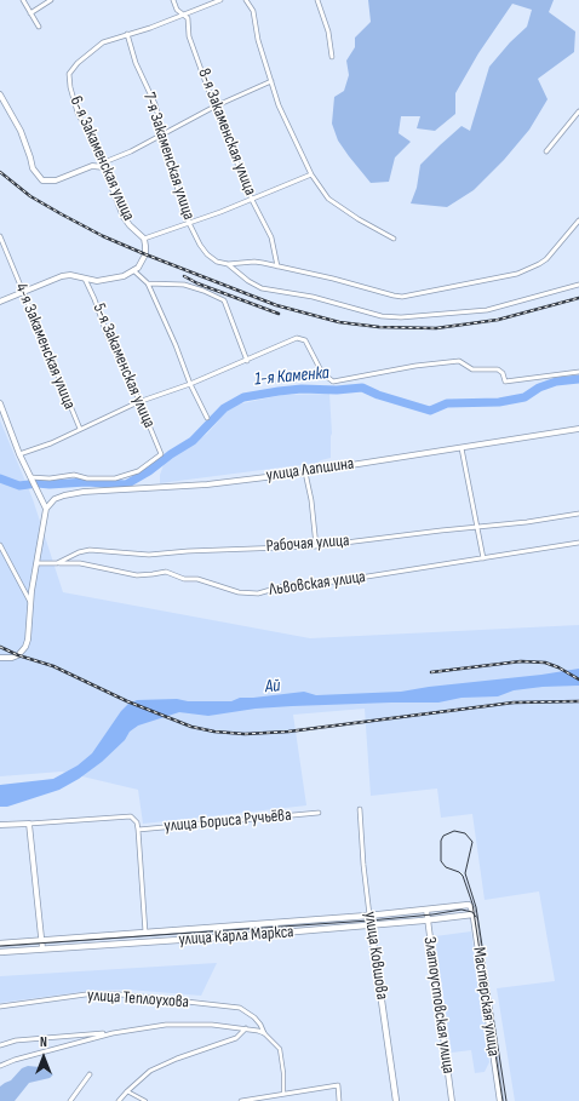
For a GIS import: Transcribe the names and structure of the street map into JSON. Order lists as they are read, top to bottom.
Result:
{
  "streets": {
    "main road": ["улица Карла Маркса", "улица Ковшова", "Мастерская улица"],
    "street": [
      "8-я Закаменская улица",
      "7-я Закаменская улица",
      "6-я Закаменская улица",
      "4-я Закаменская улица",
      "5-я Закаменская улица",
      "улица Лапшина",
      "Рабочая улица",
      "Львовская улица",
      "улица Бориса Ручьёва",
      "улица Теплоухова",
      "Златоустовская улица"
    ]
  },
  "crossings": [
    ["7-я Закаменская улица", "6-я Закаменская улица"],
    ["Рабочая улица", "Львовская улица"],
    ["улица Карла Маркса", "улица Ковшова"],
    ["улица Карла Маркса", "Мастерская улица"],
    ["улица Карла Маркса", "Златоустовская улица"]
  ],
  "water": ["1-я Каменка", "Ай"],
  "north": "top"
}
